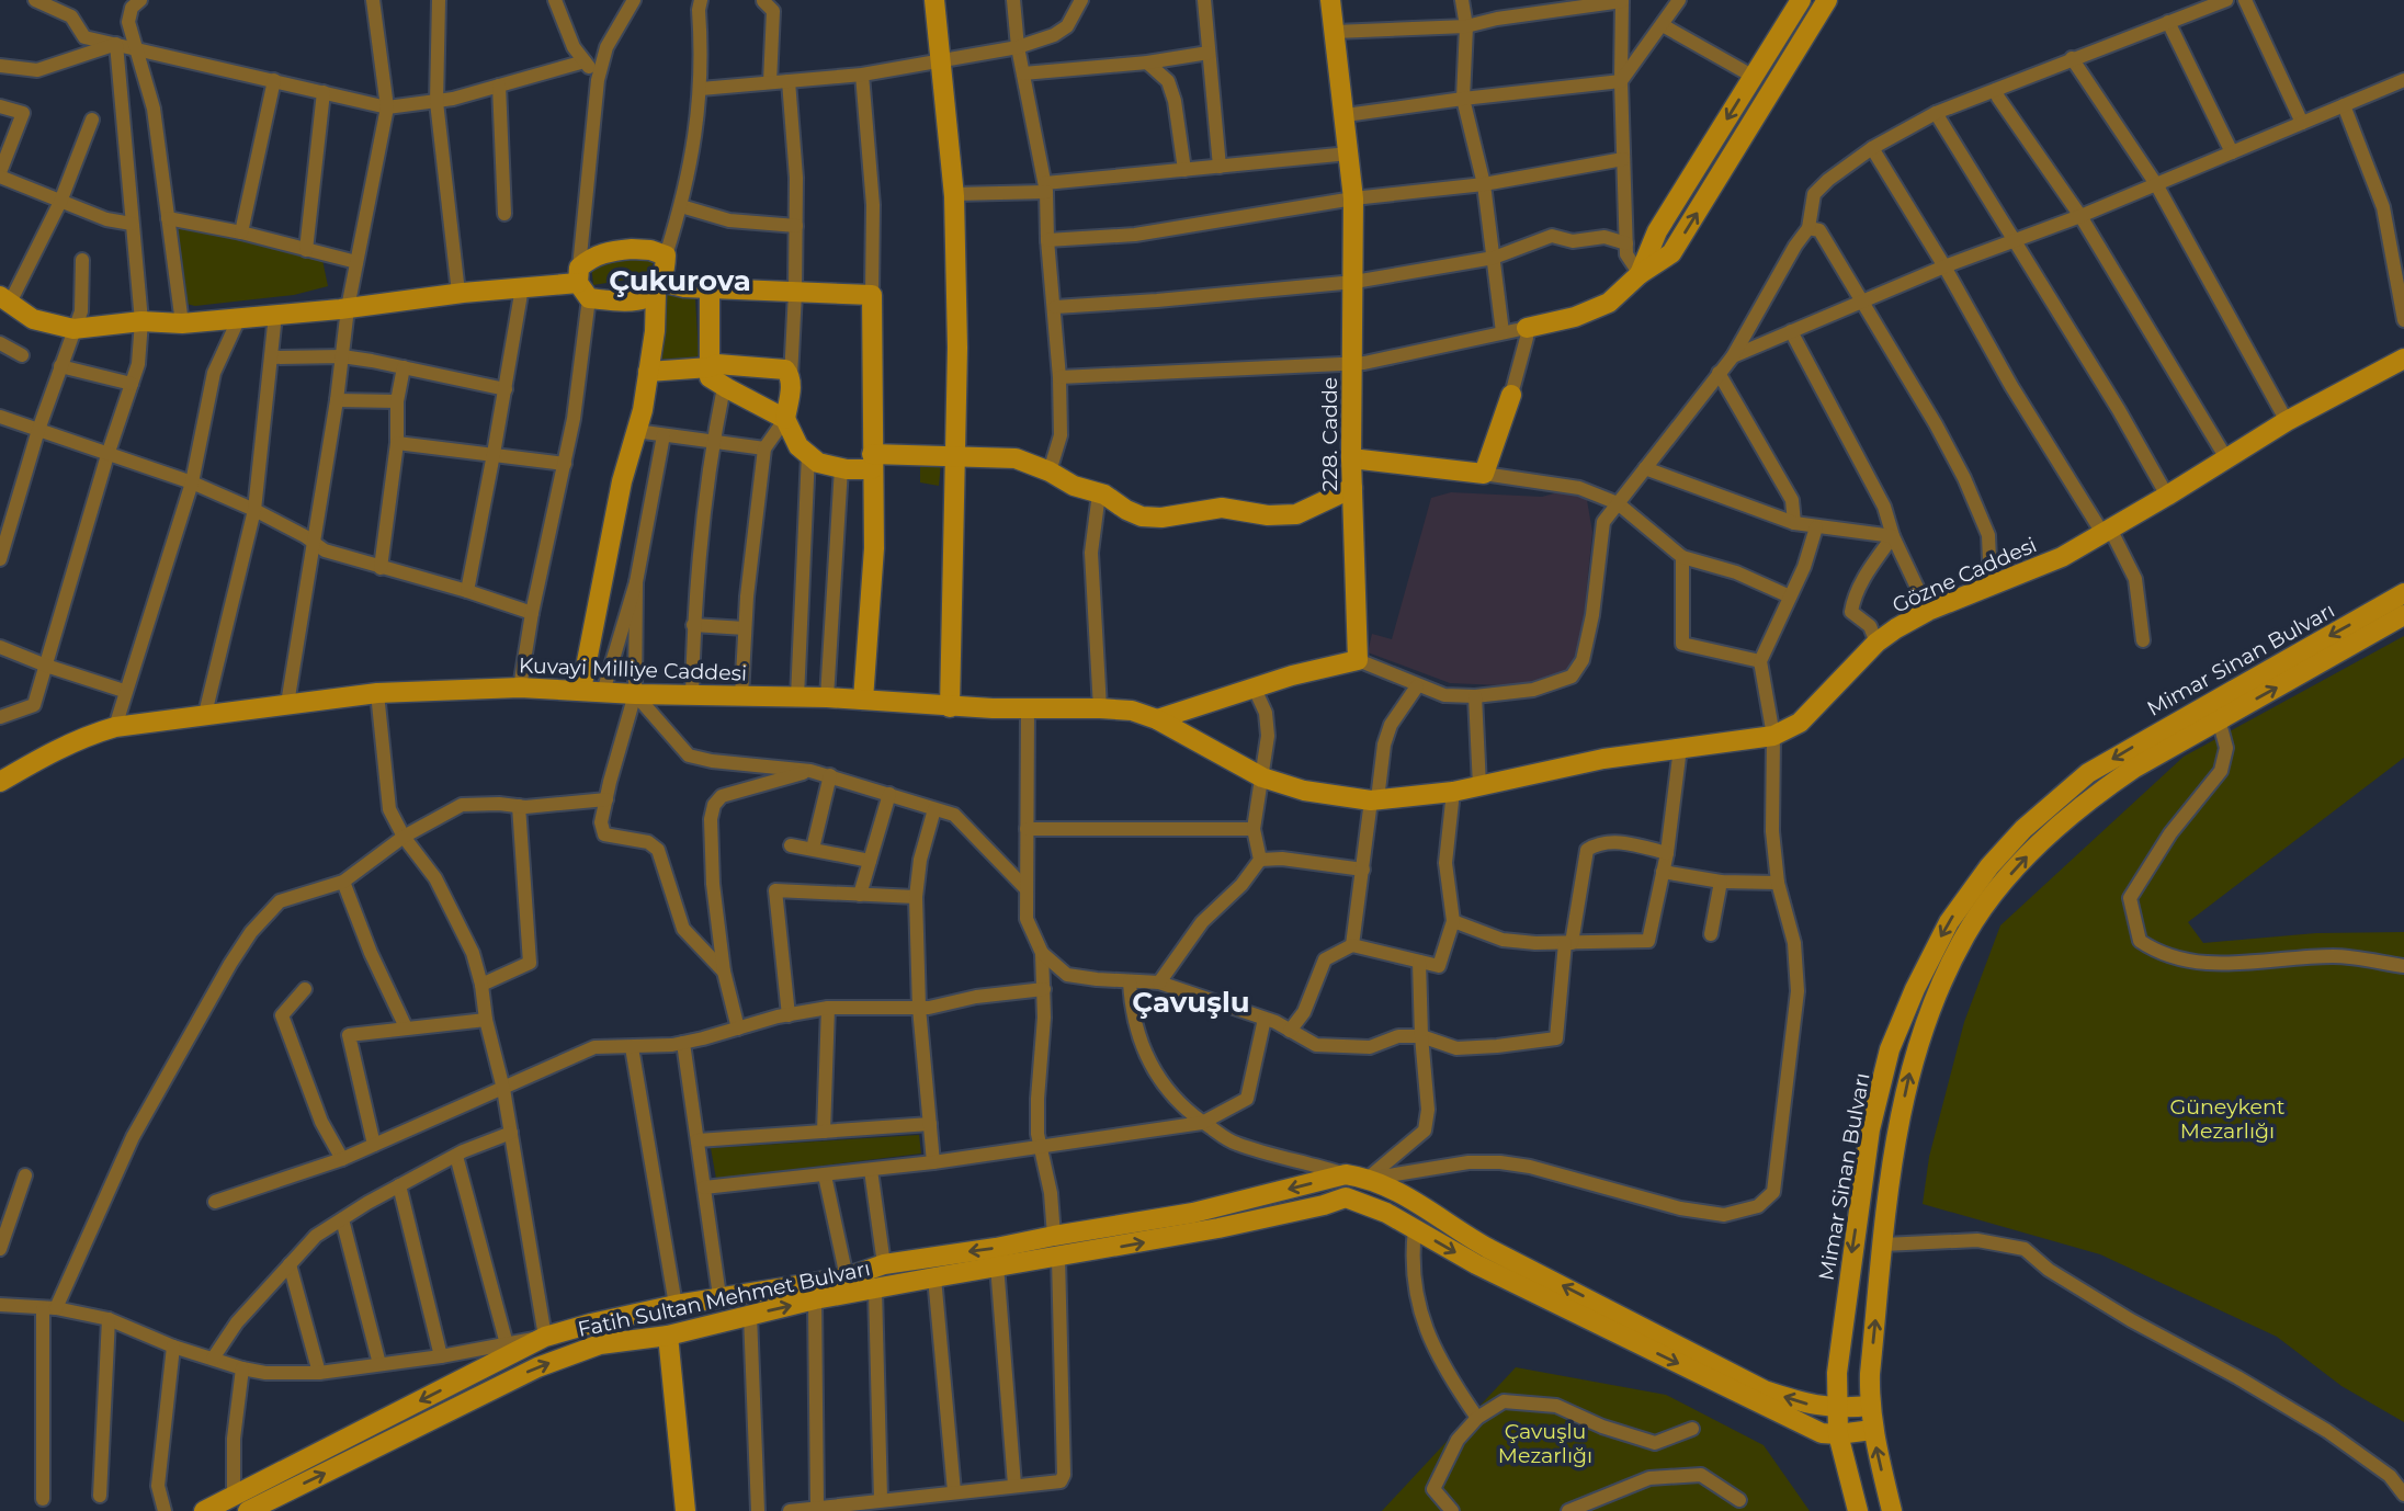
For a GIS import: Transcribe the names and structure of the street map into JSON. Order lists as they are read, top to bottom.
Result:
{
  "streets": {
    "street": [
      "228. Cadde",
      "Gözne Caddesi",
      "Mimar Sinan Bulvarı",
      "Kuvayi Milliye Caddesi",
      "Fatih Sultan Mehmet Bulvarı"
    ]
  },
  "crossings": [
    ["Gözne Caddesi", "Kuvayi Milliye Caddesi"],
    ["Mimar Sinan Bulvarı", "Fatih Sultan Mehmet Bulvarı"]
  ],
  "districts": ["Çukurova", "Çavuşlu"],
  "parks": ["Güneykent Mezarlığı", "Çavuşlu Mezarlığı"]
}
